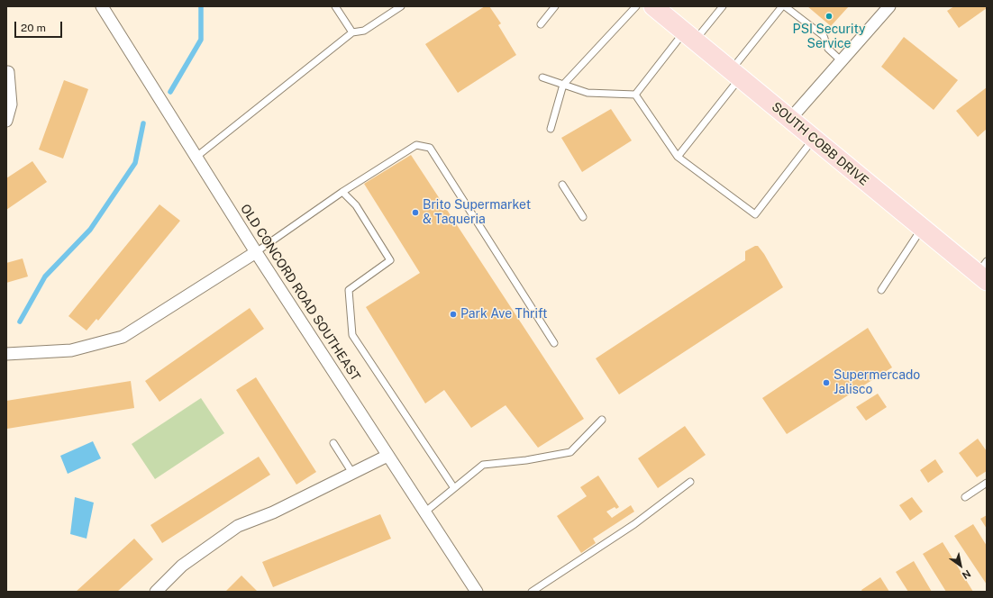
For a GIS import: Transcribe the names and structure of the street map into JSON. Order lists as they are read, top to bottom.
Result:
{
  "streets": {
    "main road": ["SOUTH COBB DRIVE"],
    "street": ["OLD CONCORD ROAD SOUTHEAST"]
  },
  "places": [
    "PSI Security Service",
    "Brito Supermarket & Taqueria",
    "Park Ave Thrift",
    "Supermercado Jalisco"
  ],
  "scale_bar": "20 m",
  "north": "bottom right"
}
